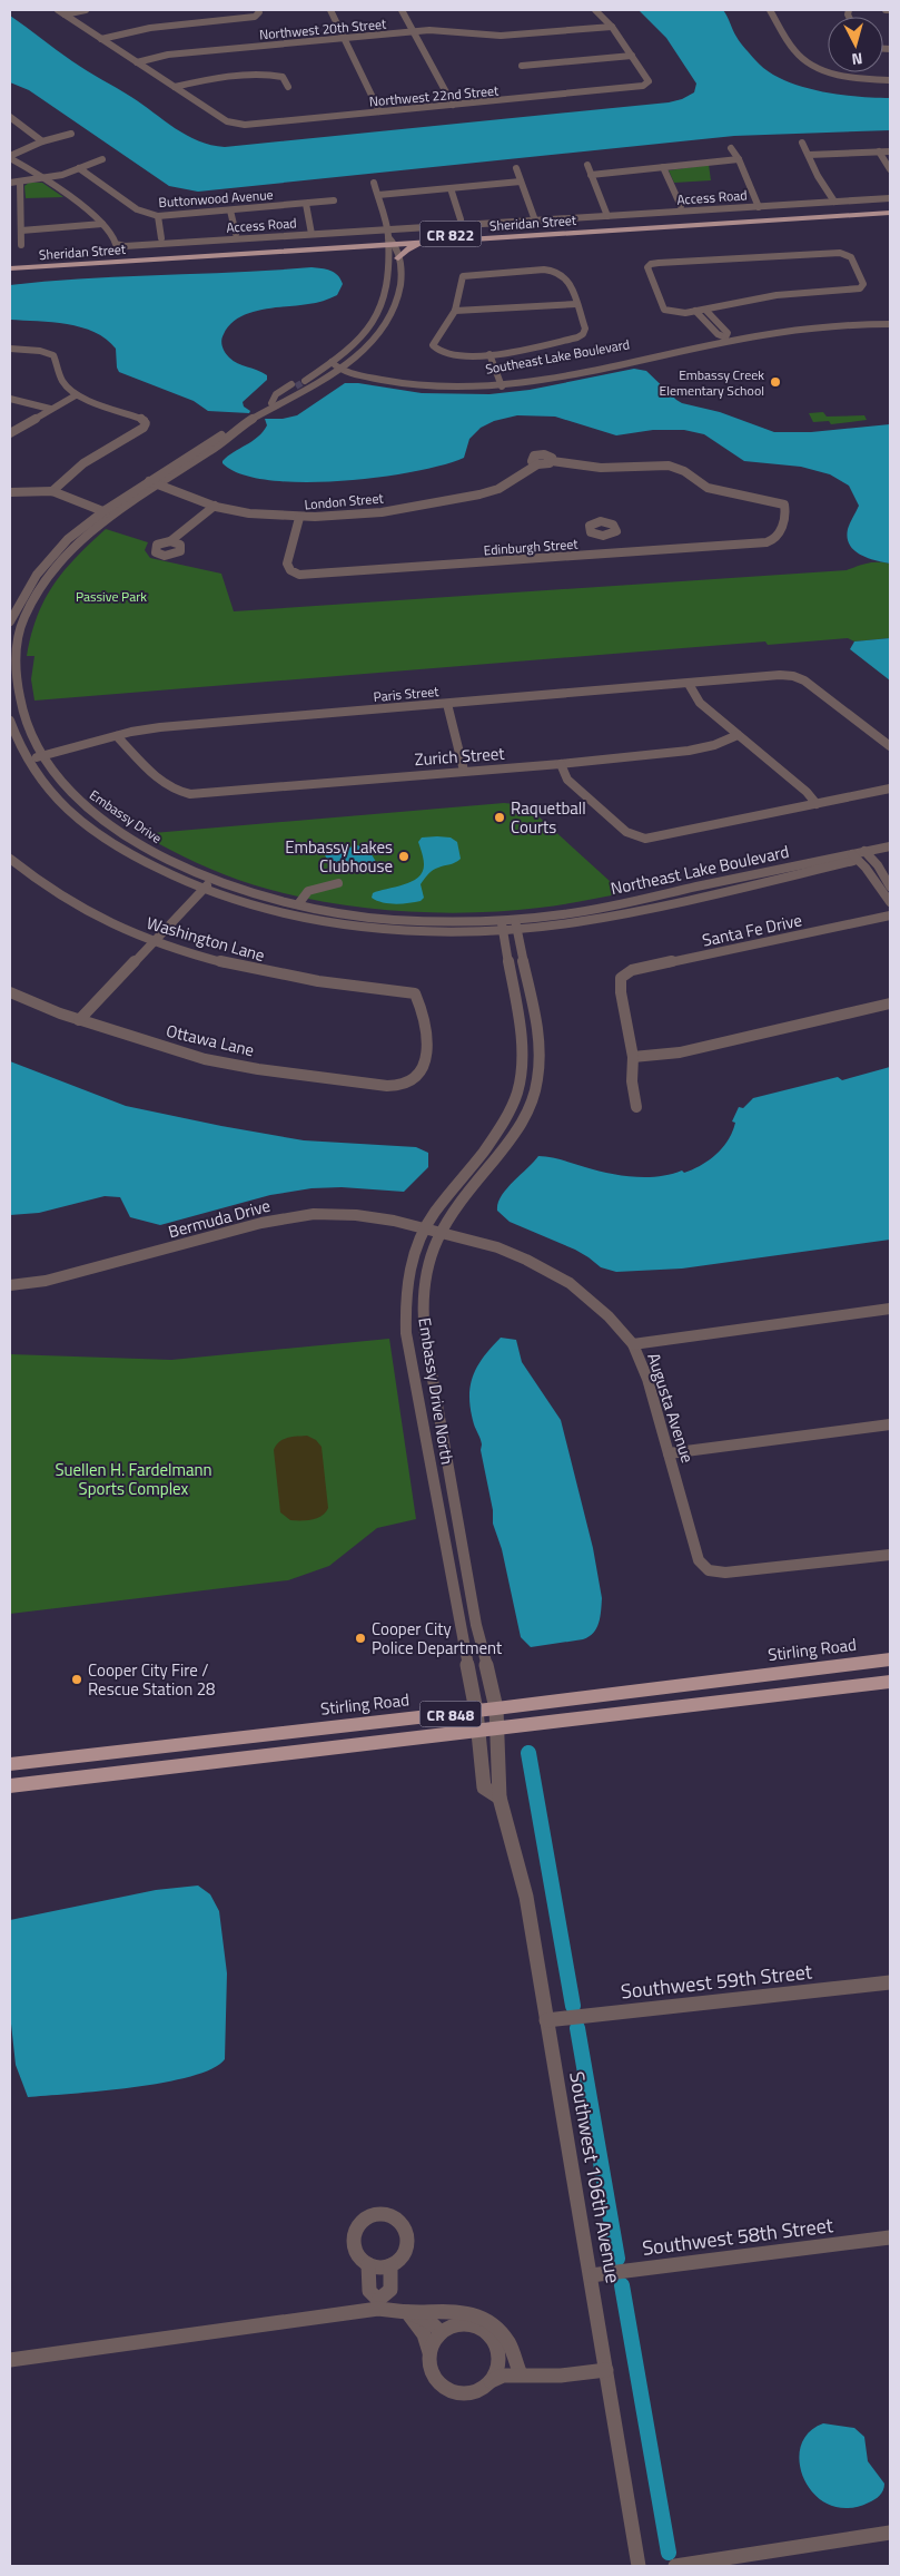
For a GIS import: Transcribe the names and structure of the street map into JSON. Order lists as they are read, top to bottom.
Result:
{
  "streets": {
    "main road": [
      "Sheridan Street",
      "CR 822",
      "Stirling Road",
      "CR 848"
    ],
    "street": [
      "Northwest 20th Street",
      "Northwest 22nd Street",
      "Access Road",
      "Buttonwood Avenue",
      "Southeast Lake Boulevard",
      "London Street",
      "Edinburgh Street",
      "Paris Street",
      "Zurich Street",
      "Embassy Drive",
      "Northeast Lake Boulevard",
      "Santa Fe Drive",
      "Washington Lane",
      "Ottawa Lane",
      "Bermuda Drive",
      "Embassy Drive North",
      "Augusta Avenue",
      "Southwest 59th Street",
      "Southwest 106th Avenue",
      "Southwest 58th Street"
    ]
  },
  "crossings": [
    ["Access Road", "Sheridan Street"],
    ["Access Road", "Embassy Drive"],
    ["Sheridan Street", "Embassy Drive"],
    ["Southeast Lake Boulevard", "Embassy Drive"],
    ["London Street", "Edinburgh Street"],
    ["London Street", "Embassy Drive"],
    ["Paris Street", "Zurich Street"],
    ["Paris Street", "Embassy Drive"],
    ["Embassy Drive", "Northeast Lake Boulevard"],
    ["Embassy Drive", "Embassy Drive North"],
    ["Northeast Lake Boulevard", "Embassy Drive North"],
    ["Washington Lane", "Ottawa Lane"],
    ["Bermuda Drive", "Embassy Drive North"],
    ["Bermuda Drive", "Augusta Avenue"],
    ["Embassy Drive North", "Augusta Avenue"],
    ["Embassy Drive North", "Stirling Road"],
    ["Embassy Drive North", "CR 848"],
    ["Embassy Drive North", "Southwest 106th Avenue"],
    ["Stirling Road", "Southwest 106th Avenue"],
    ["CR 848", "Southwest 106th Avenue"],
    ["Southwest 59th Street", "Southwest 106th Avenue"],
    ["Southwest 106th Avenue", "Southwest 58th Street"]
  ],
  "parks": ["Passive Park", "Suellen H. Fardelmann Sports Complex"],
  "places": [
    "Embassy Creek Elementary School",
    "Raquetball Courts",
    "Embassy Lakes Clubhouse",
    "Cooper City Police Department",
    "Cooper City Fire / Rescue Station 28"
  ],
  "north": "bottom"
}
